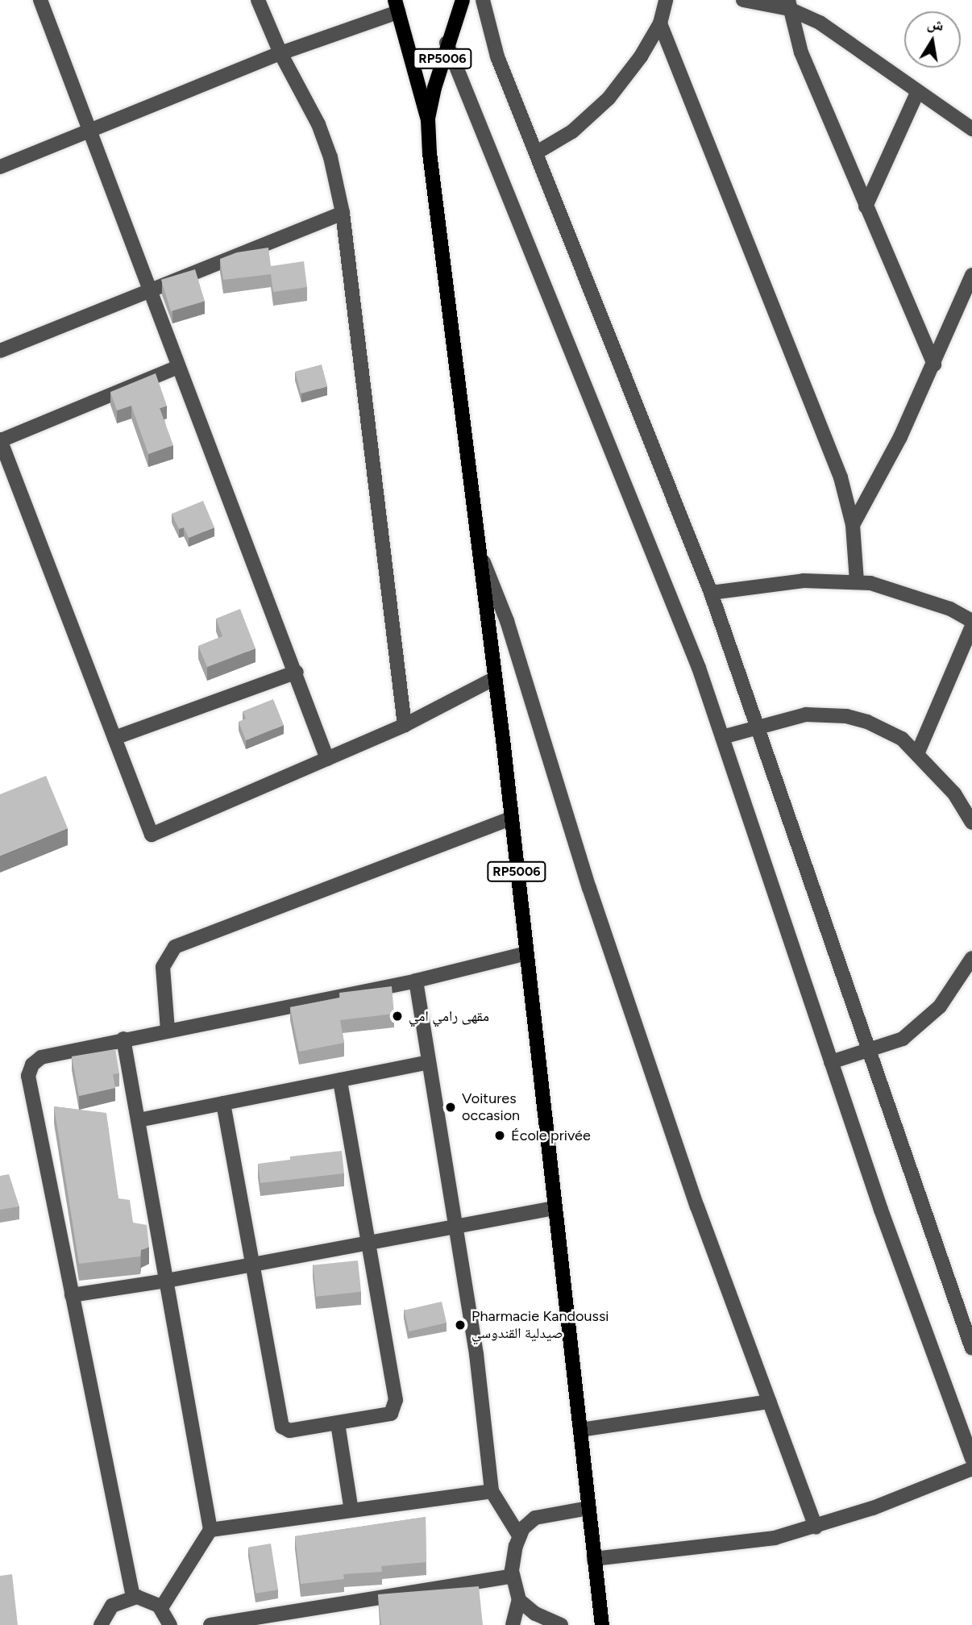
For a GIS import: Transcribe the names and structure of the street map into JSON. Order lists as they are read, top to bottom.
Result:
{
  "streets": {
    "main road": ["RP5006"]
  },
  "places": [
    "مقهى رامي امي",
    "Voitures occasion",
    "École privée",
    "Pharmacie Kandoussi صيدلية القندوسي"
  ],
  "north": "top"
}
